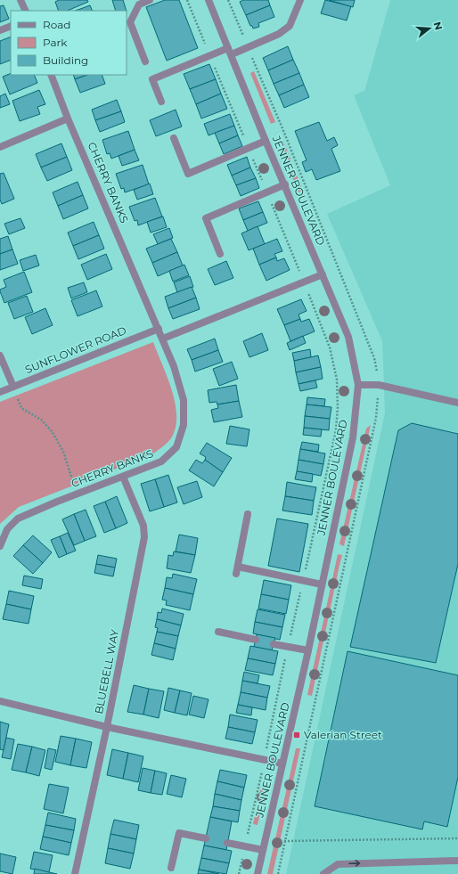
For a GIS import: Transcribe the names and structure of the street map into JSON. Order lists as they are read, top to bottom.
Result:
{
  "streets": {
    "street": [
      "CHERRY BANKS",
      "JENNER BOULEVARD",
      "SUNFLOWER ROAD",
      "BLUEBELL WAY"
    ]
  },
  "crossings": [
    ["CHERRY BANKS", "SUNFLOWER ROAD"],
    ["CHERRY BANKS", "BLUEBELL WAY"]
  ],
  "places": {
    "transit": ["Valerian Street"]
  },
  "legend": ["Road", "Park", "Building"],
  "north": "right"
}
